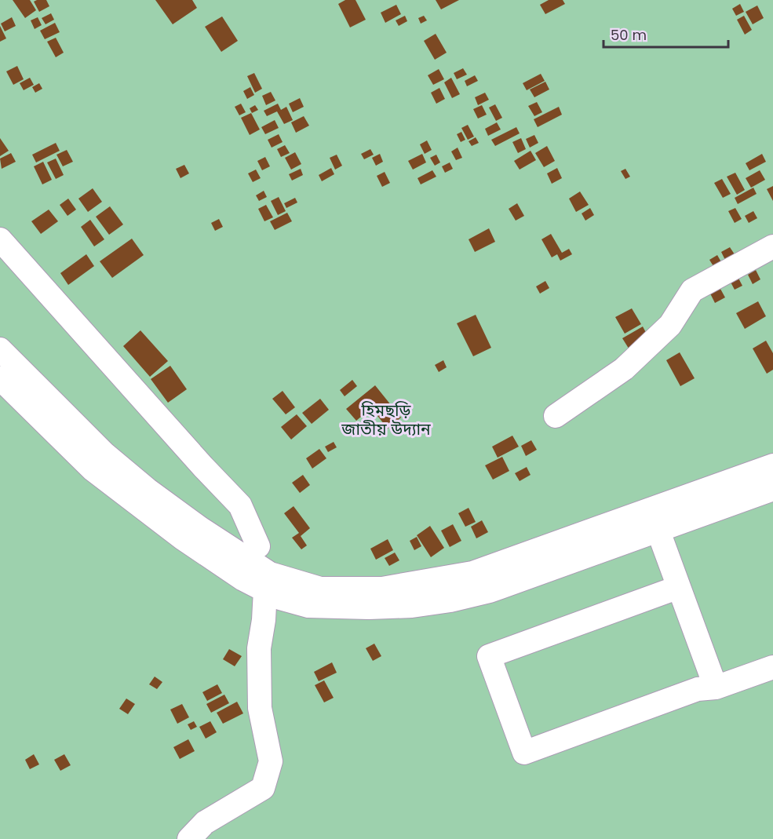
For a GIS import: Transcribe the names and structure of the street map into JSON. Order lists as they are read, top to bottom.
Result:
{
  "parks": ["হিমছড়ি জাতীয় উদ্যান"],
  "scale_bar": "50 m"
}
